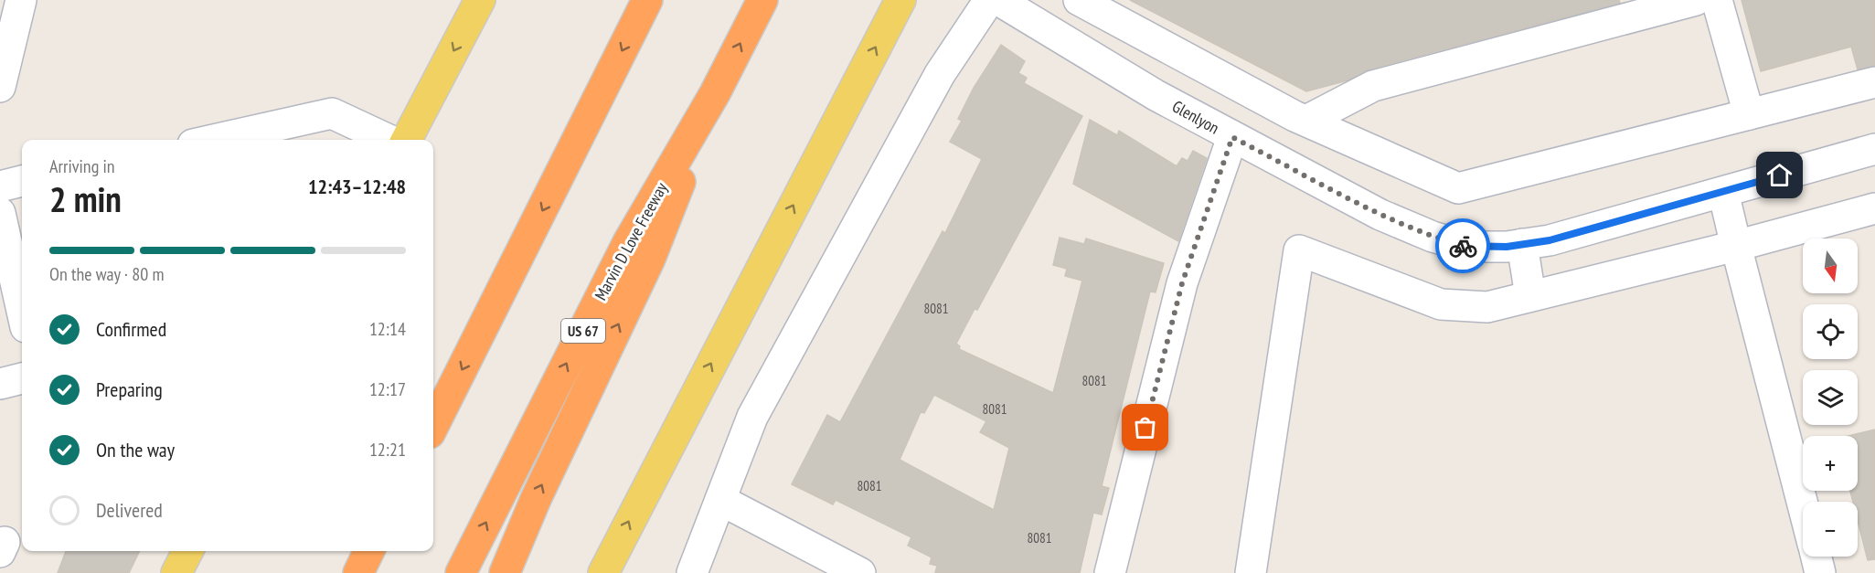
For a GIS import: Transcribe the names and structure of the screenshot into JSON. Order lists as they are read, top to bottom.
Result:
{
  "streets": {
    "highway": ["Marvin D Love Freeway", "US 67"],
    "street": ["Glenlyon"]
  },
  "house_numbers": [
    "8081",
    "8081",
    "8081",
    "8081",
    "8081"
  ],
  "north": "bottom",
  "page": {
    "heading": ["2 min", "Arriving in", "12:43–12:48"],
    "bar": "On the way · 80 m",
    "map_buttons": ["+", "−"],
    "list": [
      ["Confirmed", "12:14"],
      ["Preparing", "12:17"],
      ["On the way", "12:21"],
      "Delivered"
    ]
  }
}
